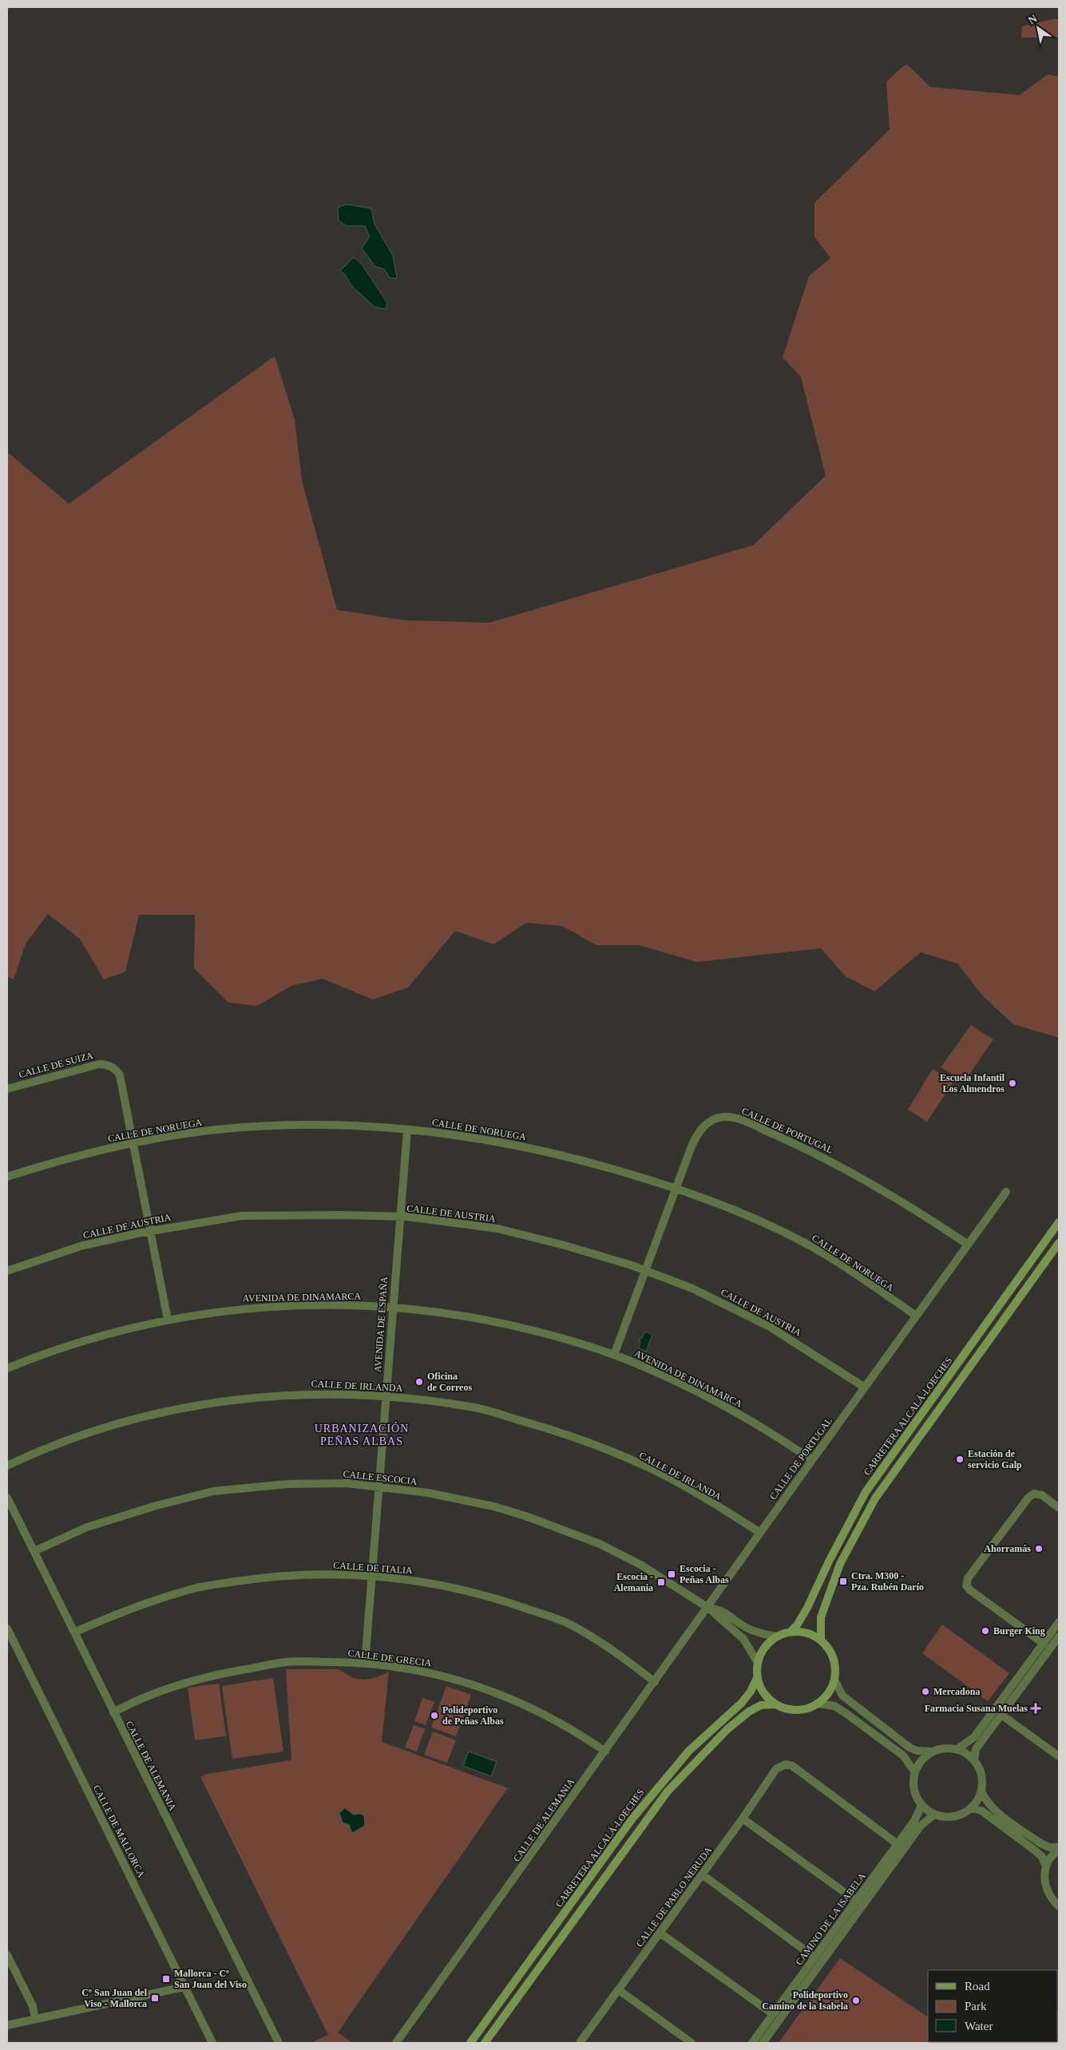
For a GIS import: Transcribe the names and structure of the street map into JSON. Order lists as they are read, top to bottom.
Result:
{
  "streets": {
    "main road": ["CARRETERA ALCALÁ-LOECHES"],
    "street": [
      "CALLE DE SUIZA",
      "CALLE DE NORUEGA",
      "CALLE DE PORTUGAL",
      "CALLE DE AUSTRIA",
      "AVENIDA DE DINAMARCA",
      "AVENIDA DE ESPAÑA",
      "CALLE DE IRLANDA",
      "CALLE ESCOCIA",
      "CALLE DE ITALIA",
      "CALLE DE GRECIA",
      "CALLE DE ALEMANIA",
      "CALLE DE MALLORCA",
      "CALLE DE PABLO NERUDA",
      "CAMINO DE LA ISABELA"
    ]
  },
  "crossings": [
    ["CALLE DE SUIZA", "CALLE DE NORUEGA"],
    ["CALLE DE SUIZA", "CALLE DE AUSTRIA"],
    ["CALLE DE SUIZA", "AVENIDA DE DINAMARCA"],
    ["CALLE DE NORUEGA", "CALLE DE PORTUGAL"],
    ["CALLE DE NORUEGA", "AVENIDA DE ESPAÑA"],
    ["CALLE DE PORTUGAL", "CALLE DE AUSTRIA"],
    ["CALLE DE PORTUGAL", "AVENIDA DE DINAMARCA"],
    ["CALLE DE PORTUGAL", "CALLE DE IRLANDA"],
    ["CALLE DE PORTUGAL", "CALLE ESCOCIA"],
    ["CALLE DE PORTUGAL", "CALLE DE ALEMANIA"],
    ["CALLE DE AUSTRIA", "AVENIDA DE ESPAÑA"],
    ["AVENIDA DE DINAMARCA", "AVENIDA DE ESPAÑA"],
    ["AVENIDA DE ESPAÑA", "CALLE DE IRLANDA"],
    ["AVENIDA DE ESPAÑA", "CALLE ESCOCIA"],
    ["AVENIDA DE ESPAÑA", "CALLE DE ITALIA"],
    ["AVENIDA DE ESPAÑA", "CALLE DE GRECIA"],
    ["CARRETERA ALCALÁ-LOECHES", "CALLE ESCOCIA"],
    ["CALLE ESCOCIA", "CALLE DE ALEMANIA"],
    ["CALLE DE ITALIA", "CALLE DE ALEMANIA"],
    ["CALLE DE GRECIA", "CALLE DE ALEMANIA"],
    ["CALLE DE PABLO NERUDA", "CAMINO DE LA ISABELA"]
  ],
  "districts": ["URBANIZACIÓN PEÑAS ALBAS"],
  "places": {
    "other": [
      "Escuela Infantil Los Almendros",
      "Oficina de Correos",
      "Estación de servicio Galp",
      "Ahorramás",
      "Burger King",
      "Mercadona",
      "Polideportivo de Peñas Albas",
      "Polideportivo Camino de la Isabela"
    ],
    "transit": [
      "Escocia - Peñas Albas",
      "Ctra. M300 - Pza. Rubén Darío",
      "Escocia - Alemania",
      "Mallorca - Cº San Juan del Viso",
      "Cº San Juan del Viso - Mallorca"
    ],
    "health": ["Farmacia Susana Muelas"]
  },
  "legend": ["Road", "Park", "Water"],
  "north": "top left"
}
